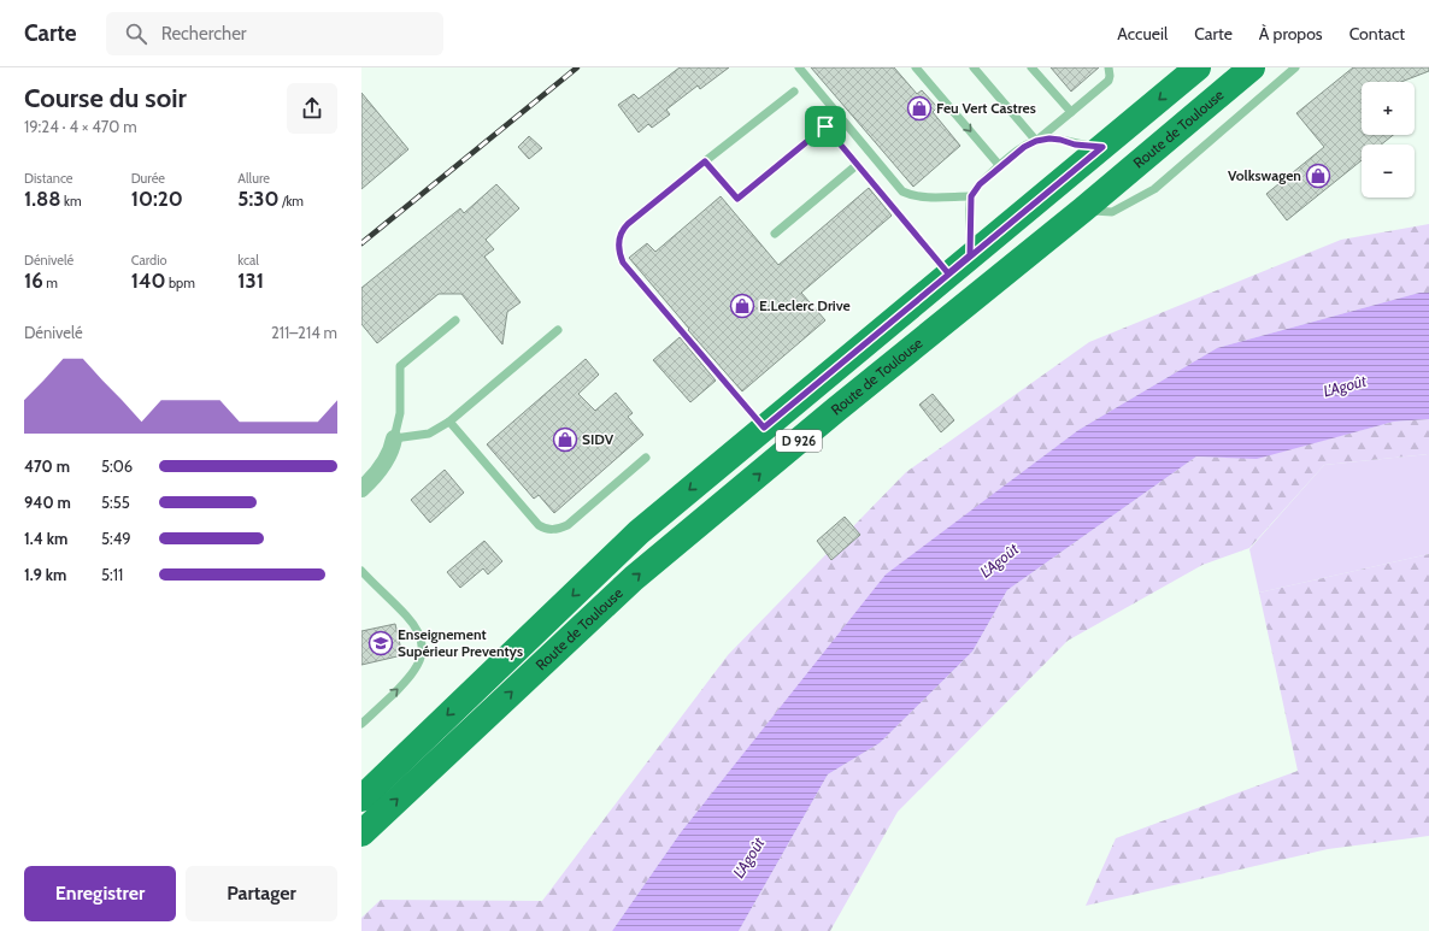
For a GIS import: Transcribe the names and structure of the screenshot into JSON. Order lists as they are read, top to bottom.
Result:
{
  "streets": {
    "main road": ["Route de Toulouse", "D 926"]
  },
  "water": ["L'Agoût"],
  "places": {
    "shop": [
      "Feu Vert Castres",
      "Volkswagen",
      "E.Leclerc Drive",
      "SIDV"
    ],
    "school or university": ["Enseignement Supérieur Preventys"]
  },
  "page": {
    "header": "Carte",
    "search": "Rechercher",
    "nav": [
      "Accueil",
      "Carte",
      "À propos",
      "Contact"
    ],
    "heading": ["Course du soir", "19:24 · 4 × 470 m"],
    "map_buttons": ["+", "−"],
    "stats": [
      ["Distance", "1.88 km"],
      ["Durée", "10:20"],
      ["Allure", "5:30 /km"],
      ["Dénivelé", "16 m"],
      ["Cardio", "140 bpm"],
      ["kcal", "131"]
    ],
    "chart": ["Dénivelé", "211–214 m"],
    "list": [
      {
        "name": "470 m",
        "note": "5:06"
      },
      {
        "name": "940 m",
        "note": "5:55"
      },
      {
        "name": "1.4 km",
        "note": "5:49"
      },
      {
        "name": "1.9 km",
        "note": "5:11"
      }
    ],
    "buttons": ["Enregistrer", "Partager"]
  }
}
